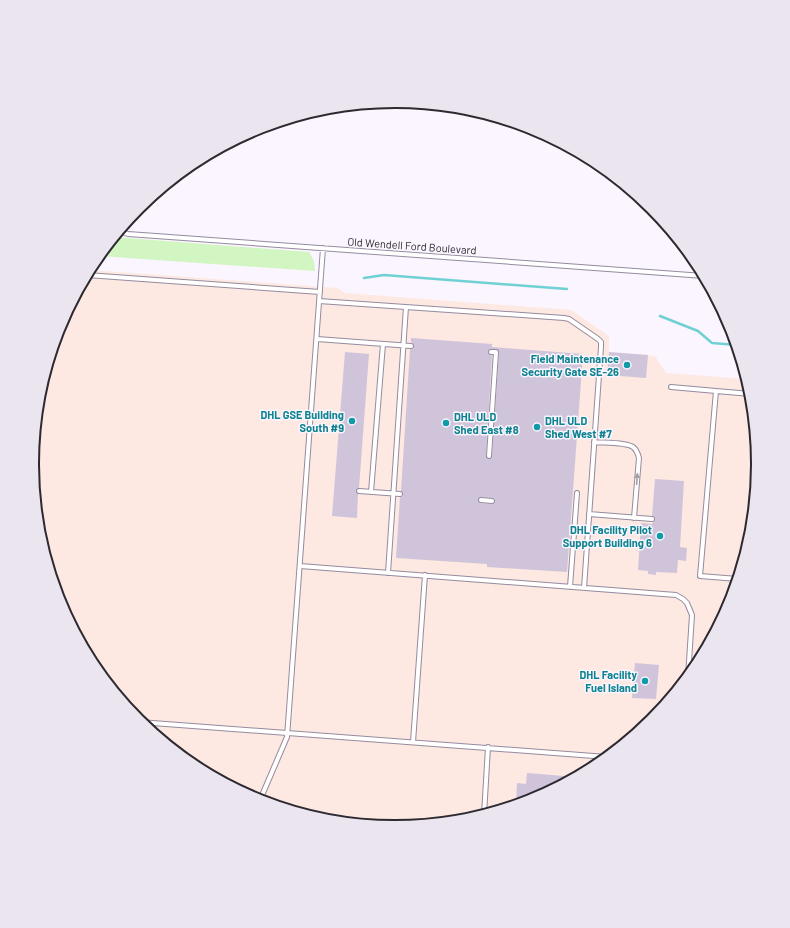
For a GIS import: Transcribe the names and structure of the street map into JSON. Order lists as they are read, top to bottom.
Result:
{
  "streets": {
    "lane": ["Old Wendell Ford Boulevard"]
  },
  "places": [
    "Field Maintenance Security Gate SE-26",
    "DHL GSE Building South #9",
    "DHL ULD Shed East #8",
    "DHL ULD Shed West #7",
    "DHL Facility Pilot Support Building 6",
    "DHL Facility Fuel Island"
  ]
}
